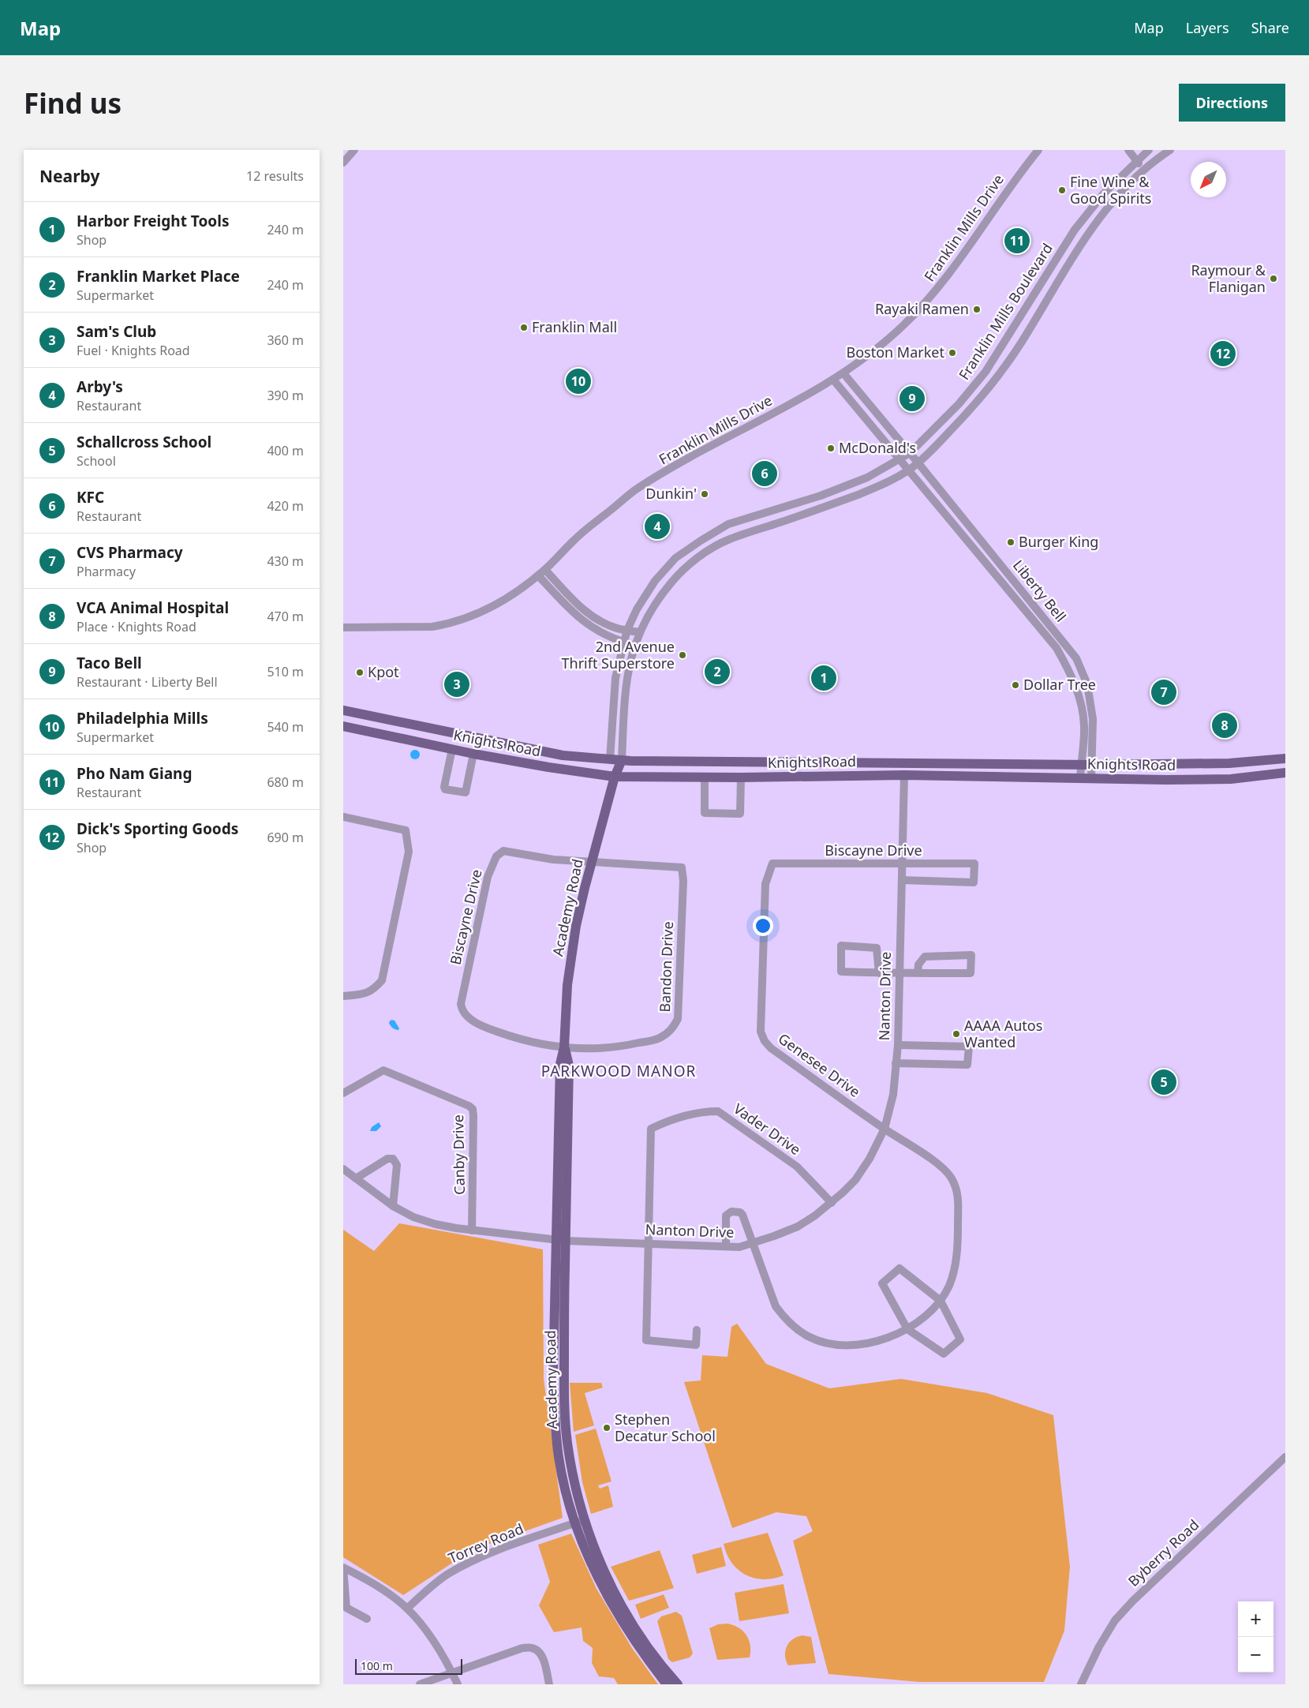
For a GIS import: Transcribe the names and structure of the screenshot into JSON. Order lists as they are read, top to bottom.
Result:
{
  "streets": {
    "main road": ["Knights Road", "Academy Road"],
    "street": [
      "Franklin Mills Drive",
      "Franklin Mills Boulevard",
      "Liberty Bell",
      "Biscayne Drive",
      "Bandon Drive",
      "Nanton Drive",
      "Genesee Drive",
      "Vader Drive",
      "Canby Drive",
      "Torrey Road",
      "Byberry Road"
    ]
  },
  "crossings": [
    ["Franklin Mills Drive", "Liberty Bell"],
    ["Franklin Mills Boulevard", "Liberty Bell"],
    ["Franklin Mills Boulevard", "Knights Road"],
    ["Franklin Mills Boulevard", "Academy Road"],
    ["Liberty Bell", "Knights Road"],
    ["Knights Road", "Academy Road"],
    ["Knights Road", "Nanton Drive"],
    ["Biscayne Drive", "Academy Road"],
    ["Biscayne Drive", "Bandon Drive"],
    ["Biscayne Drive", "Nanton Drive"],
    ["Biscayne Drive", "Genesee Drive"],
    ["Academy Road", "Bandon Drive"],
    ["Academy Road", "Nanton Drive"],
    ["Academy Road", "Torrey Road"],
    ["Nanton Drive", "Genesee Drive"],
    ["Nanton Drive", "Vader Drive"],
    ["Nanton Drive", "Canby Drive"]
  ],
  "districts": ["PARKWOOD MANOR"],
  "places": [
    "Fine Wine & Good Spirits",
    "Raymour & Flanigan",
    "Rayaki Ramen",
    "Franklin Mall",
    "Boston Market",
    "McDonald's",
    "Dunkin'",
    "Burger King",
    "2nd Avenue Thrift Superstore",
    "Kpot",
    "Dollar Tree",
    "AAAA Autos Wanted",
    "Stephen Decatur School"
  ],
  "scale_bar": "100 m",
  "north": "bottom left",
  "page": {
    "header": "Map",
    "nav": ["Map", "Layers", "Share"],
    "buttons": "Directions",
    "title": "Find us",
    "heading": ["Nearby", "12 results"],
    "list": [
      {
        "mark": "1",
        "name": "Harbor Freight Tools",
        "note": "Shop",
        "value": "240 m"
      },
      {
        "mark": "2",
        "name": "Franklin Market Place",
        "note": "Supermarket",
        "value": "240 m"
      },
      {
        "mark": "3",
        "name": "Sam's Club",
        "note": "Fuel · Knights Road",
        "value": "360 m"
      },
      {
        "mark": "4",
        "name": "Arby's",
        "note": "Restaurant",
        "value": "390 m"
      },
      {
        "mark": "5",
        "name": "Schallcross School",
        "note": "School",
        "value": "400 m"
      },
      {
        "mark": "6",
        "name": "KFC",
        "note": "Restaurant",
        "value": "420 m"
      },
      {
        "mark": "7",
        "name": "CVS Pharmacy",
        "note": "Pharmacy",
        "value": "430 m"
      },
      {
        "mark": "8",
        "name": "VCA Animal Hospital",
        "note": "Place · Knights Road",
        "value": "470 m"
      },
      {
        "mark": "9",
        "name": "Taco Bell",
        "note": "Restaurant · Liberty Bell",
        "value": "510 m"
      },
      {
        "mark": "10",
        "name": "Philadelphia Mills",
        "note": "Supermarket",
        "value": "540 m"
      },
      {
        "mark": "11",
        "name": "Pho Nam Giang",
        "note": "Restaurant",
        "value": "680 m"
      },
      {
        "mark": "12",
        "name": "Dick's Sporting Goods",
        "note": "Shop",
        "value": "690 m"
      }
    ],
    "pins": [
      "11",
      "12",
      "10",
      "9",
      "6",
      "4",
      "2",
      "1",
      "3",
      "7",
      "8",
      "5"
    ],
    "map_buttons": ["+", "−"],
    "scale": "100 m"
  }
}
